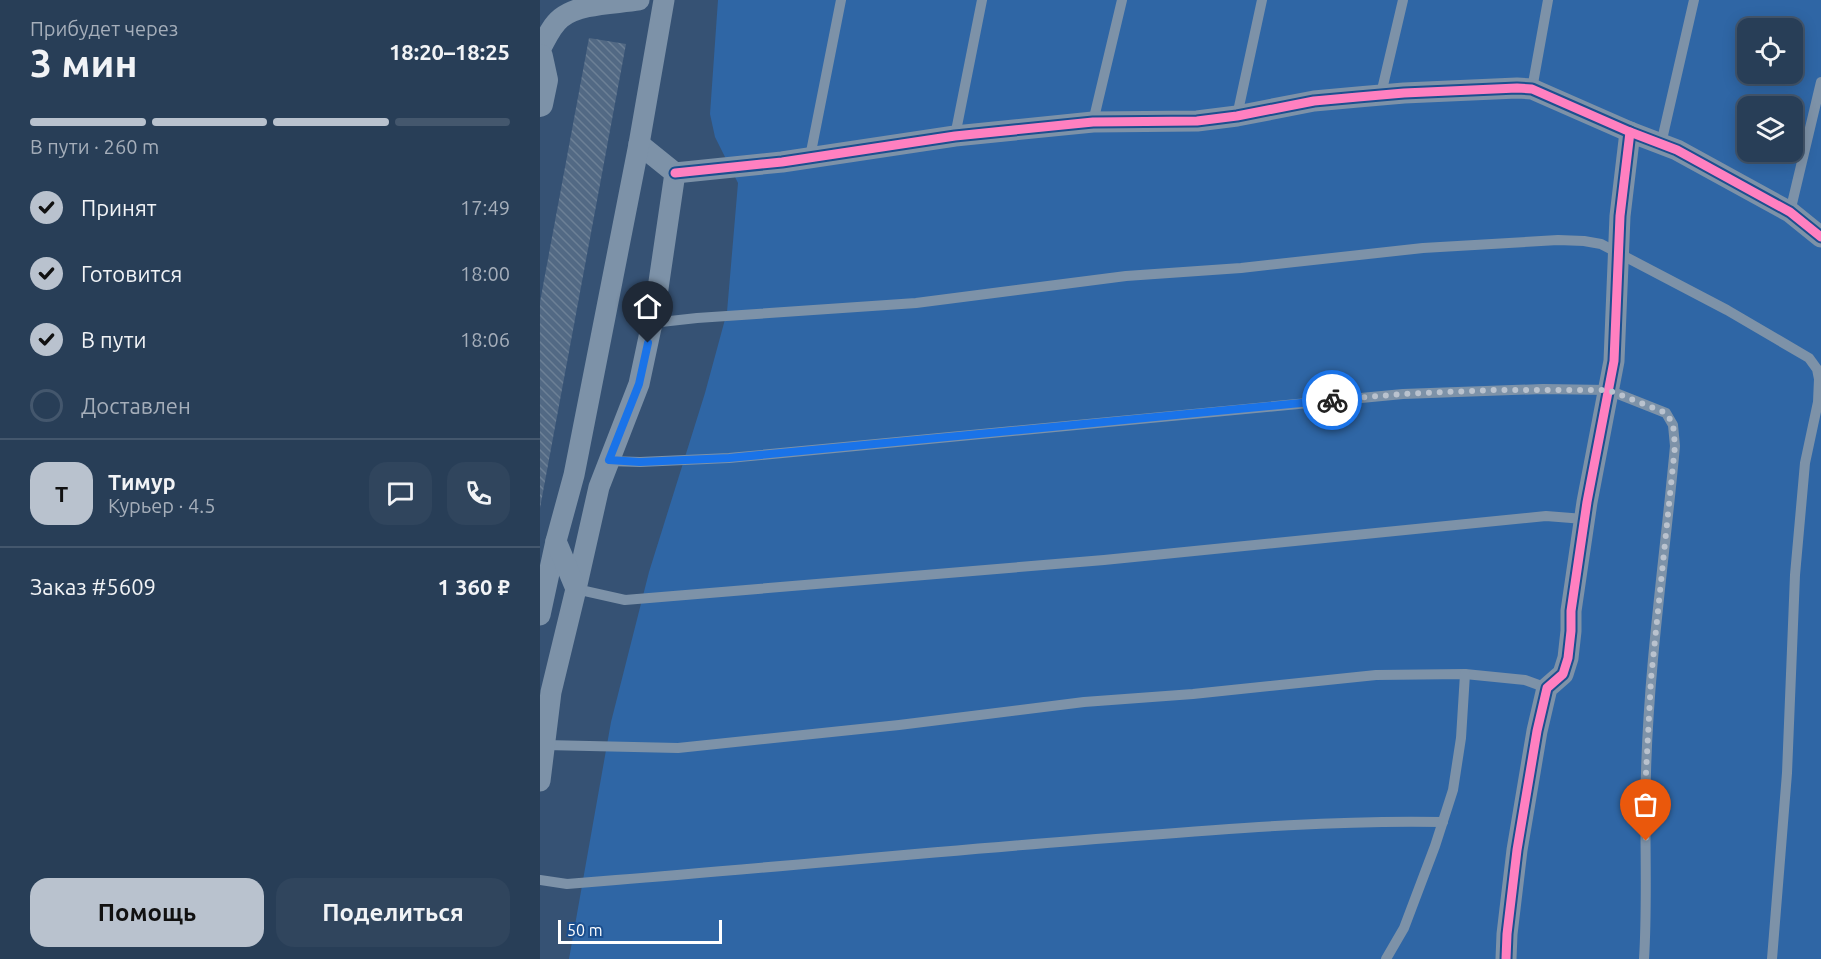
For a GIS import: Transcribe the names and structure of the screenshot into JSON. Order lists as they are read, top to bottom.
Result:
{
  "scale_bar": "50 m",
  "page": {
    "heading": ["3 мин", "Прибудет через", "18:20–18:25"],
    "panel": [
      "Тимур",
      "Курьер · 4.5",
      "Заказ #5609",
      "1 360 ₽"
    ],
    "bar": "В пути · 260 m",
    "list": [
      ["Принят", "17:49"],
      ["Готовится", "18:00"],
      ["В пути", "18:06"],
      "Доставлен"
    ],
    "round": "Т",
    "buttons": ["Помощь", "Поделиться"],
    "scale": "50 m"
  }
}
